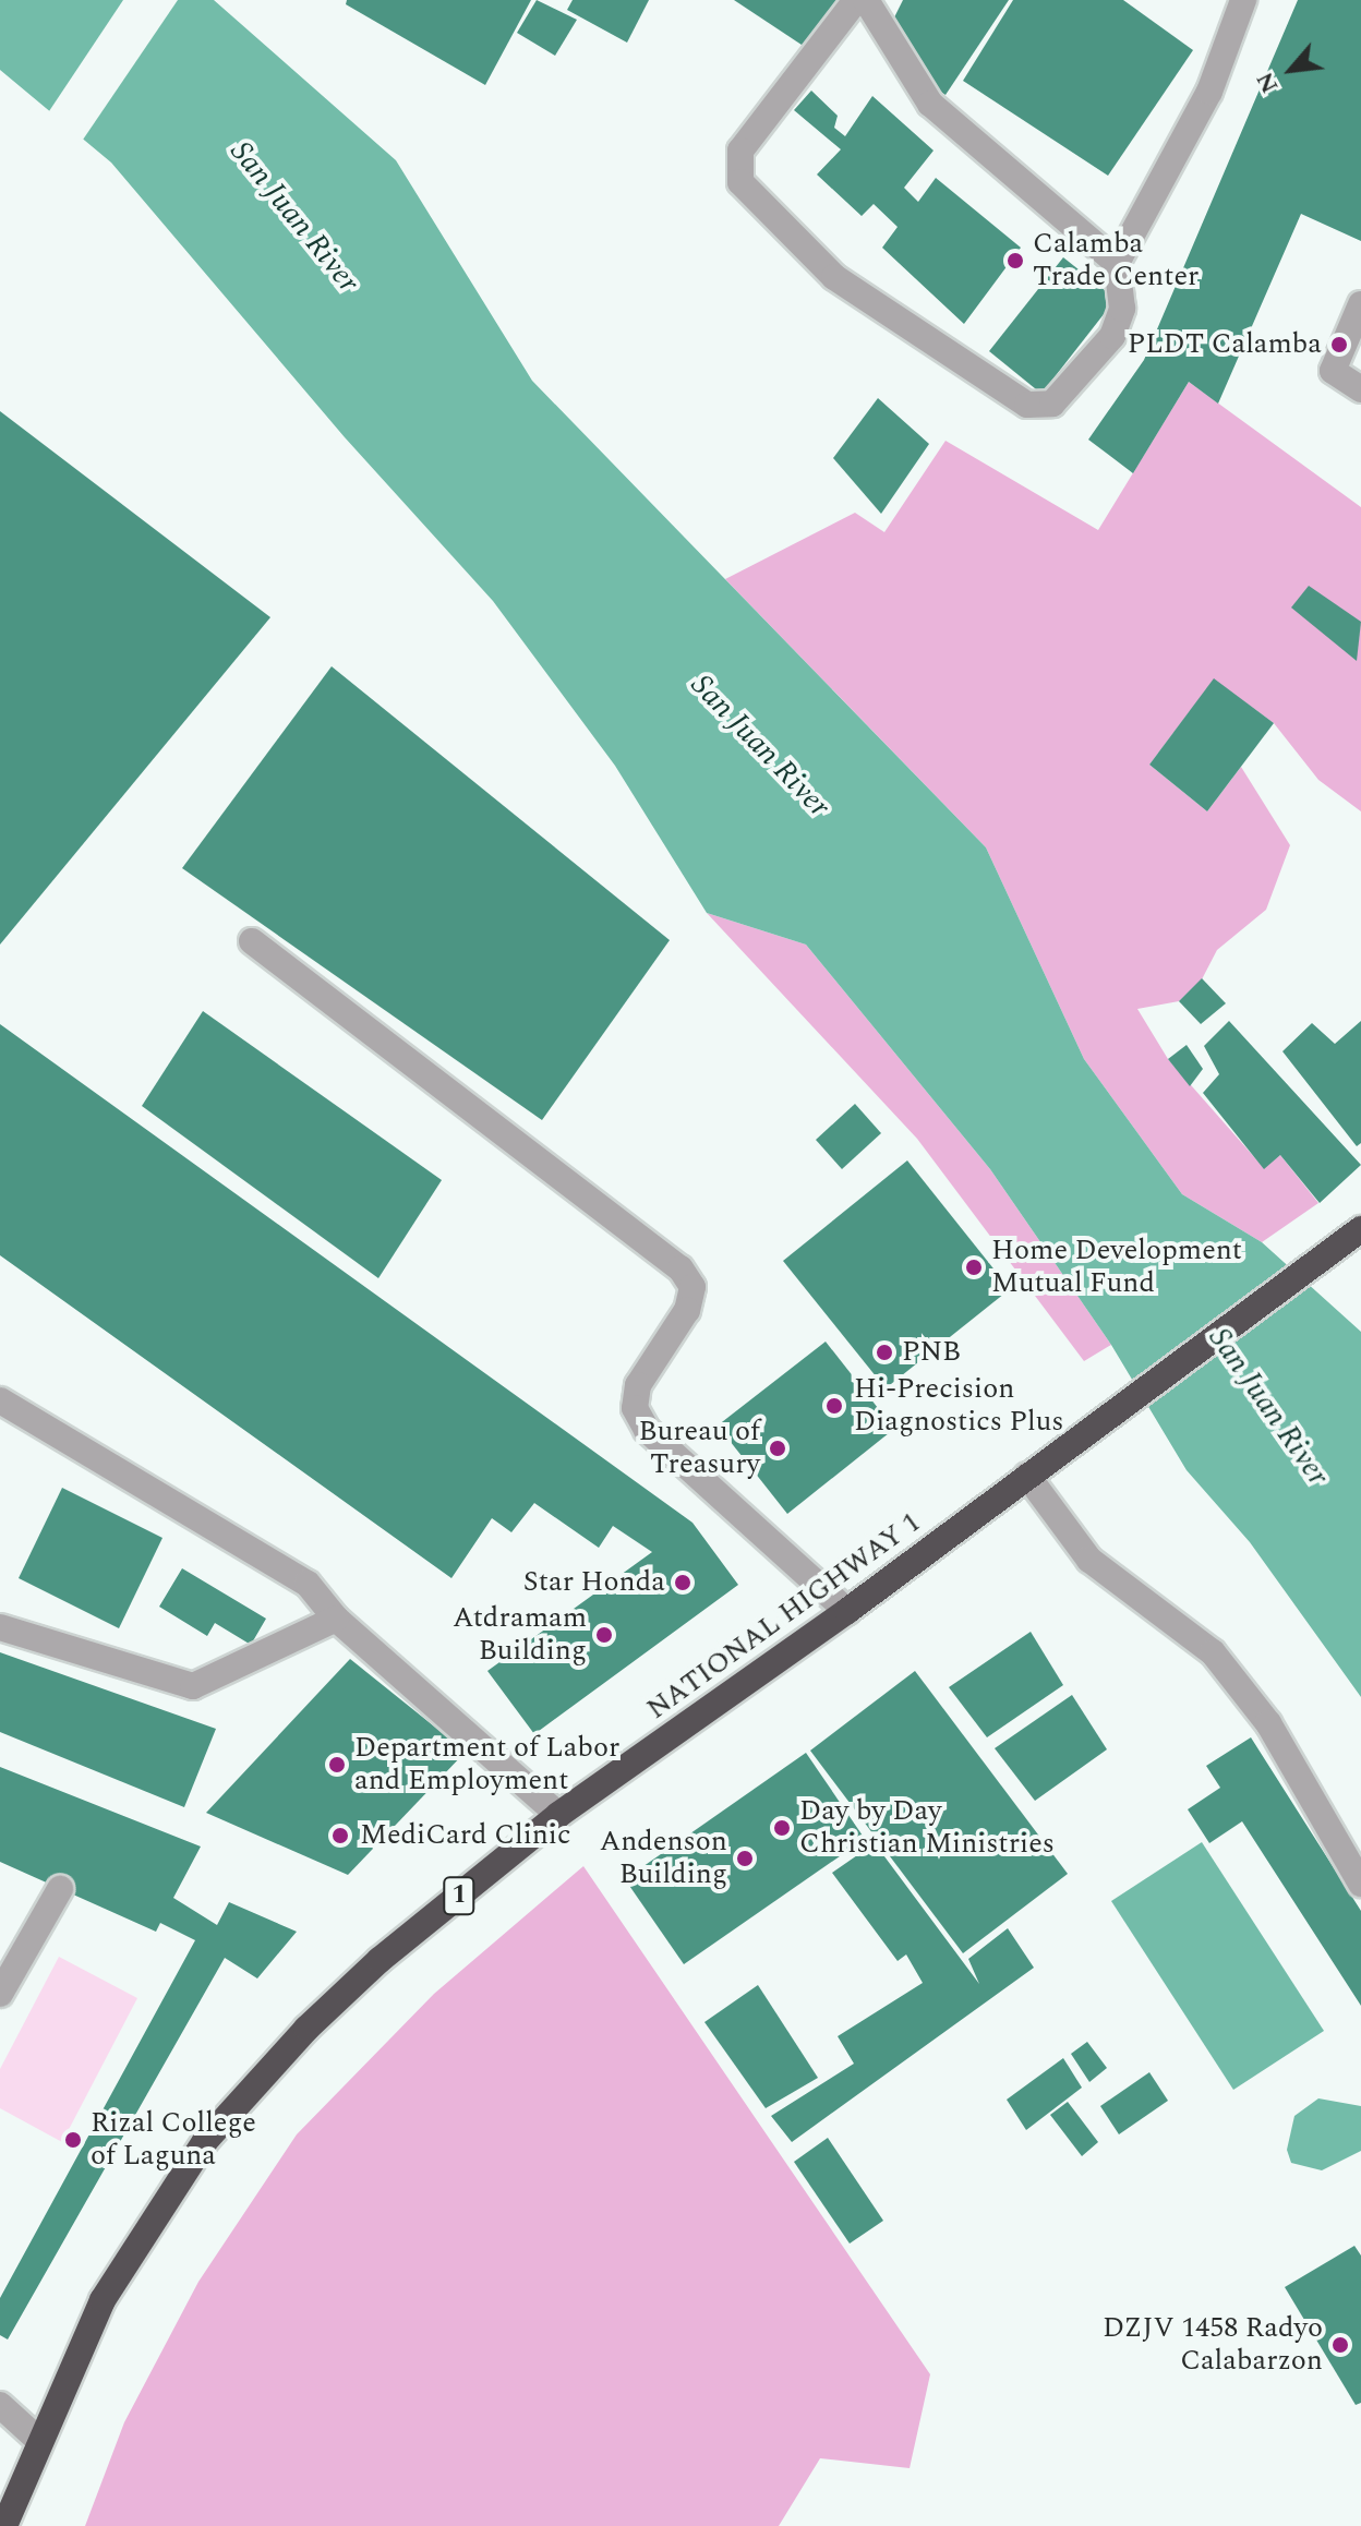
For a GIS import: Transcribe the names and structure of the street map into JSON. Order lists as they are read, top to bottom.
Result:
{
  "streets": {
    "highway": ["NATIONAL HIGHWAY 1", "1"]
  },
  "water": ["San Juan River"],
  "places": [
    "Calamba Trade Center",
    "PLDT Calamba",
    "Home Development Mutual Fund",
    "PNB",
    "Hi-Precision Diagnostics Plus",
    "Bureau of Treasury",
    "Star Honda",
    "Atdramam Building",
    "Department of Labor and Employment",
    "Day by Day Christian Ministries",
    "MediCard Clinic",
    "Andenson Building",
    "Rizal College of Laguna",
    "DZJV 1458 Radyo Calabarzon"
  ],
  "north": "bottom left"
}
